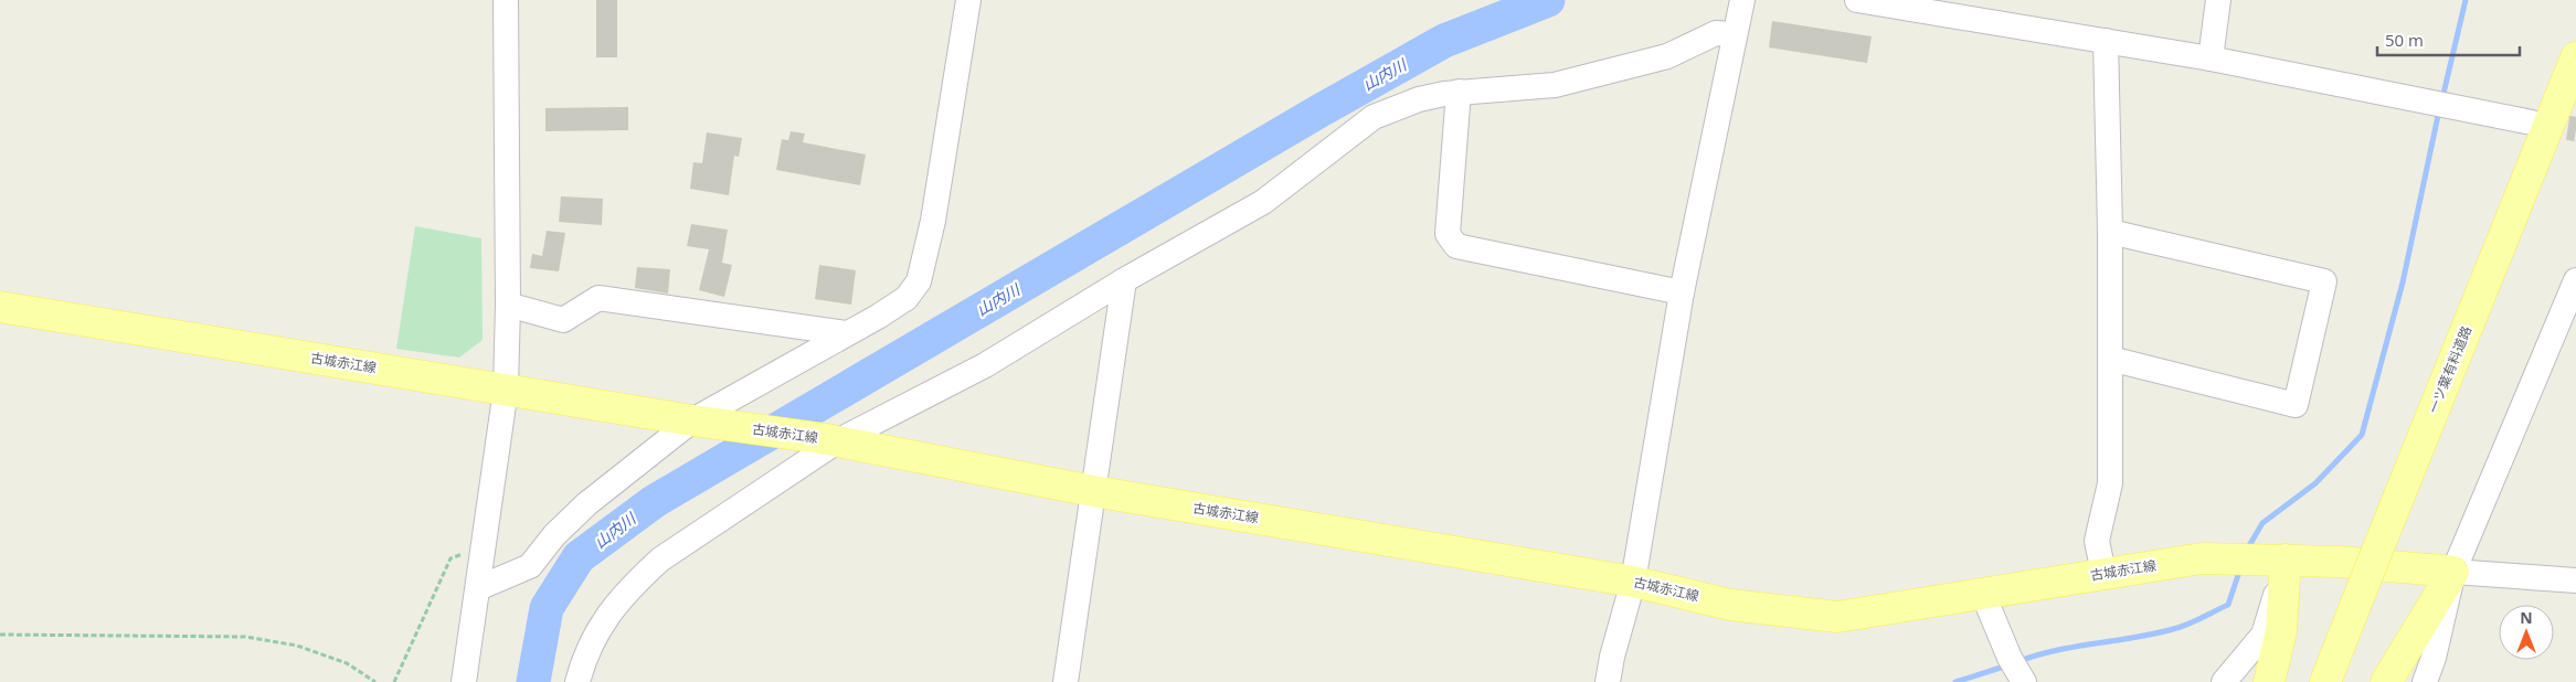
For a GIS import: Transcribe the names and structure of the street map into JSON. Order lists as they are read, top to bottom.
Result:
{
  "streets": {
    "main road": ["古城赤江線", "一ツ葉有料道路"]
  },
  "water": ["山内川"],
  "scale_bar": "50 m",
  "north": "top"
}
